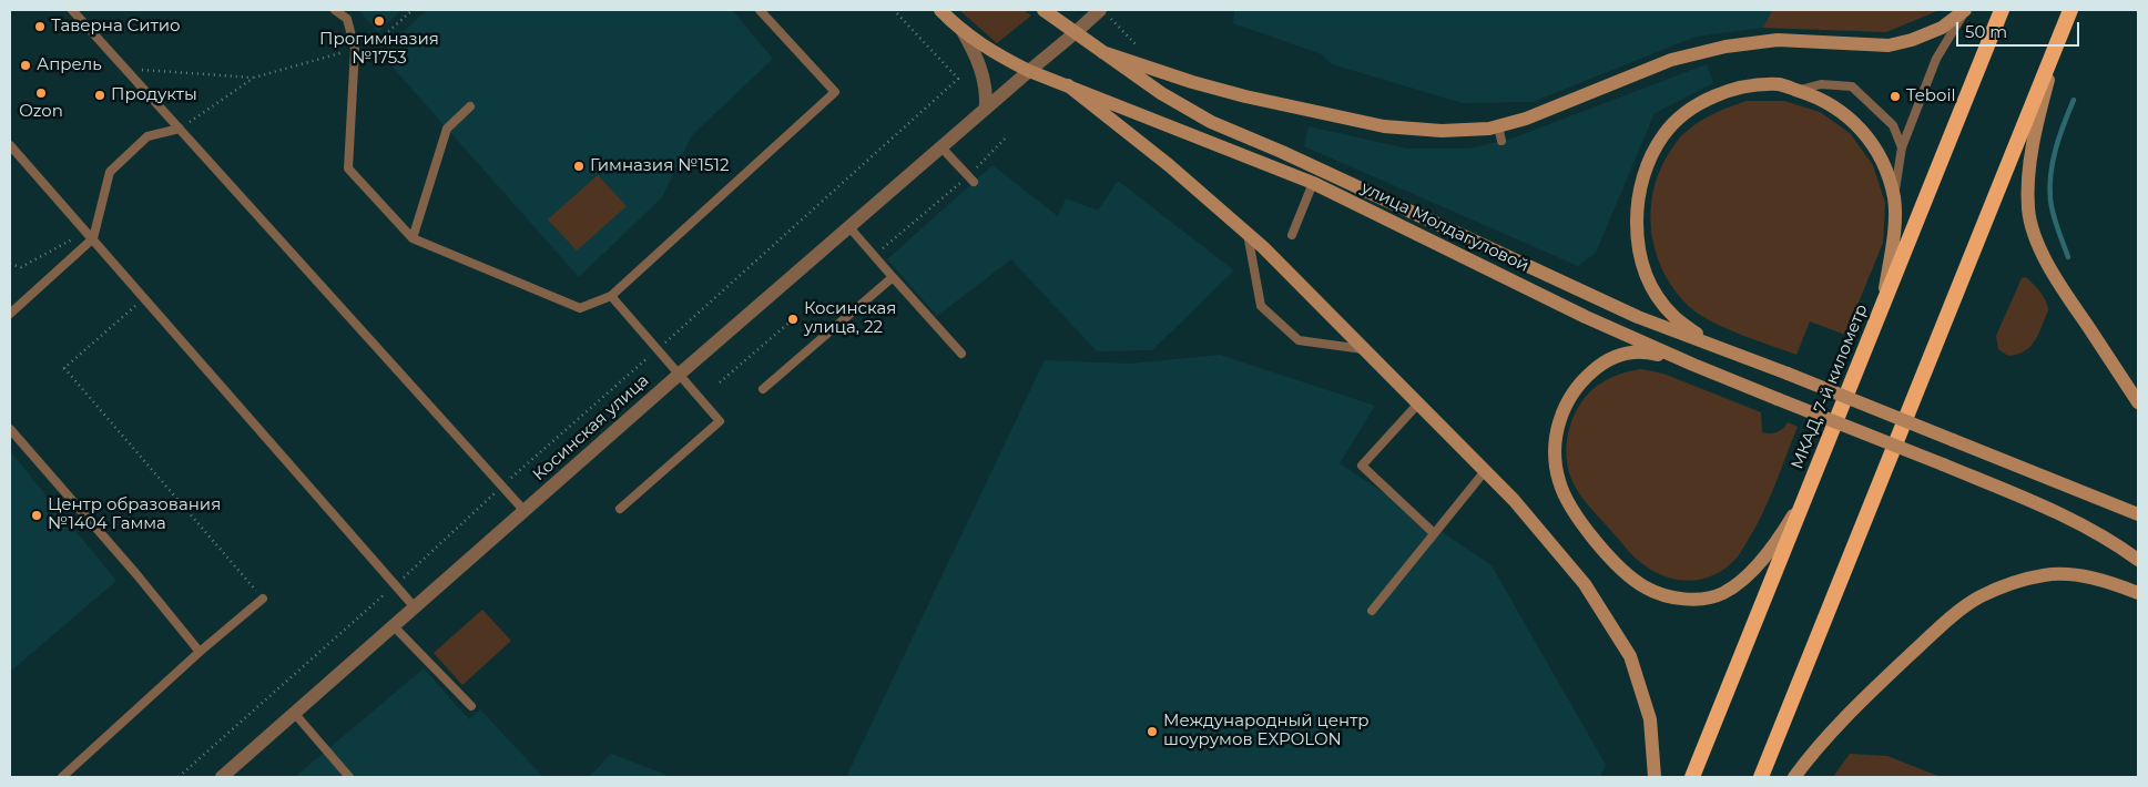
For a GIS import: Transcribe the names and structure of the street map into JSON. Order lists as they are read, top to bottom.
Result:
{
  "streets": {
    "highway": ["МКАД, 7-й километр"],
    "main road": ["улица Молдагуловой"],
    "street": ["Косинская улица"]
  },
  "crossings": [
    ["улица Молдагуловой", "Косинская улица"]
  ],
  "places": [
    "Прогимназия №1753",
    "Таверна Ситио",
    "Апрель",
    "Ozon",
    "Продукты",
    "Teboil",
    "Гимназия №1512",
    "Косинская улица, 22",
    "Центр образования №1404 Гамма",
    "Международный центр шоурумов EXPOLON"
  ],
  "scale_bar": "50 m"
}
